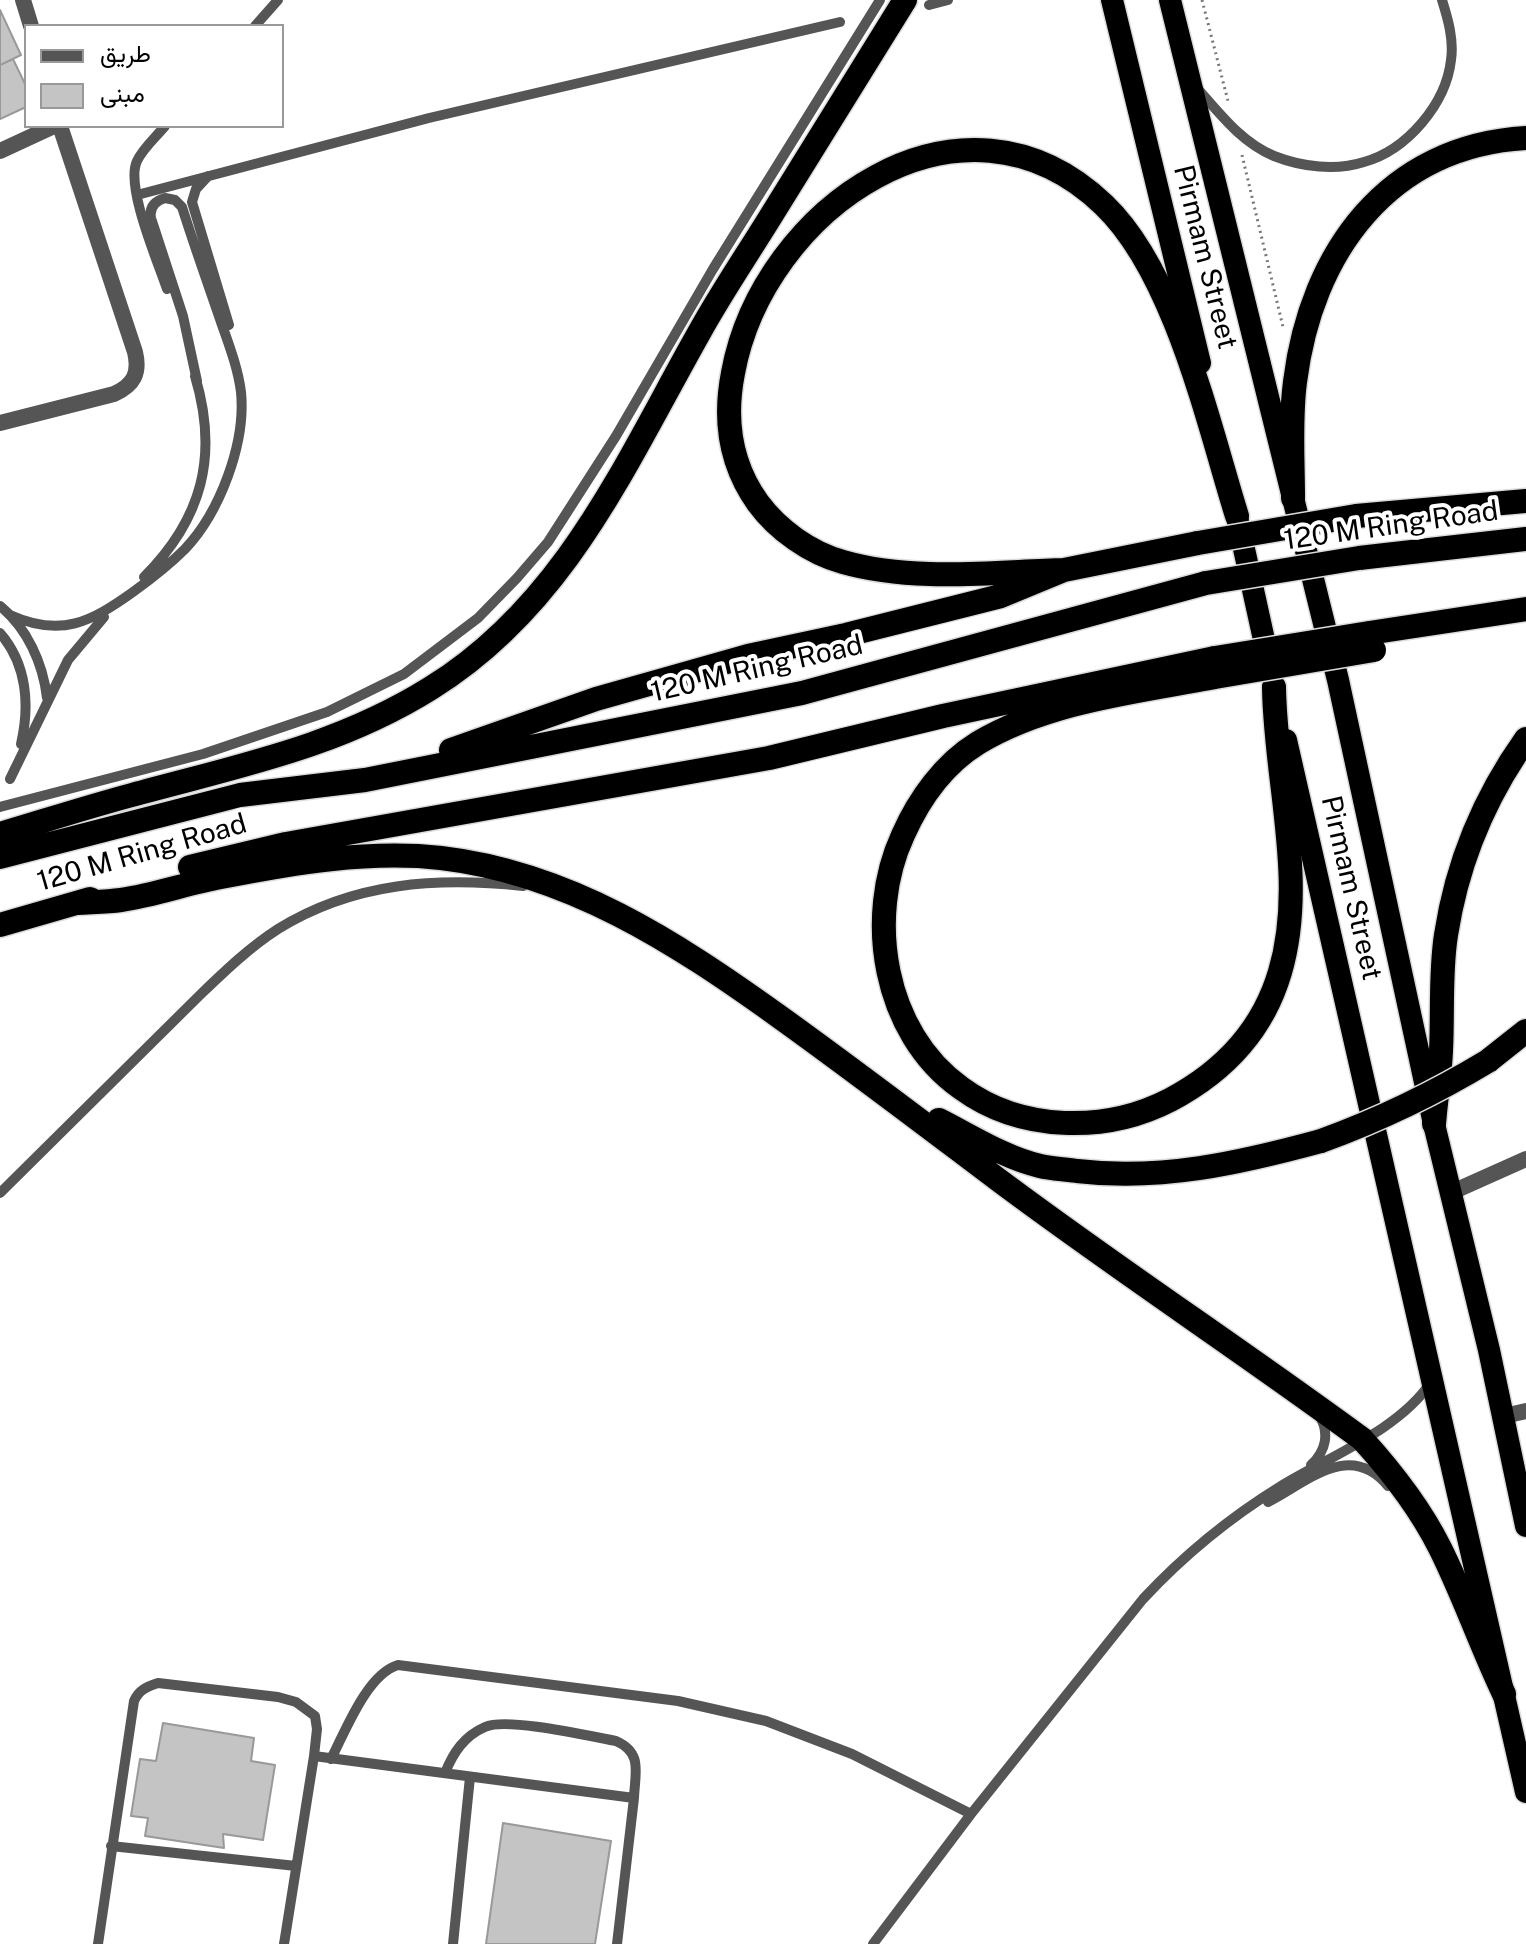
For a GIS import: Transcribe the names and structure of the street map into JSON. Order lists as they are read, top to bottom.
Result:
{
  "streets": {
    "highway": ["Pirmam Street", "120 M Ring Road"]
  },
  "legend": ["طريق", "مبنى"]
}
